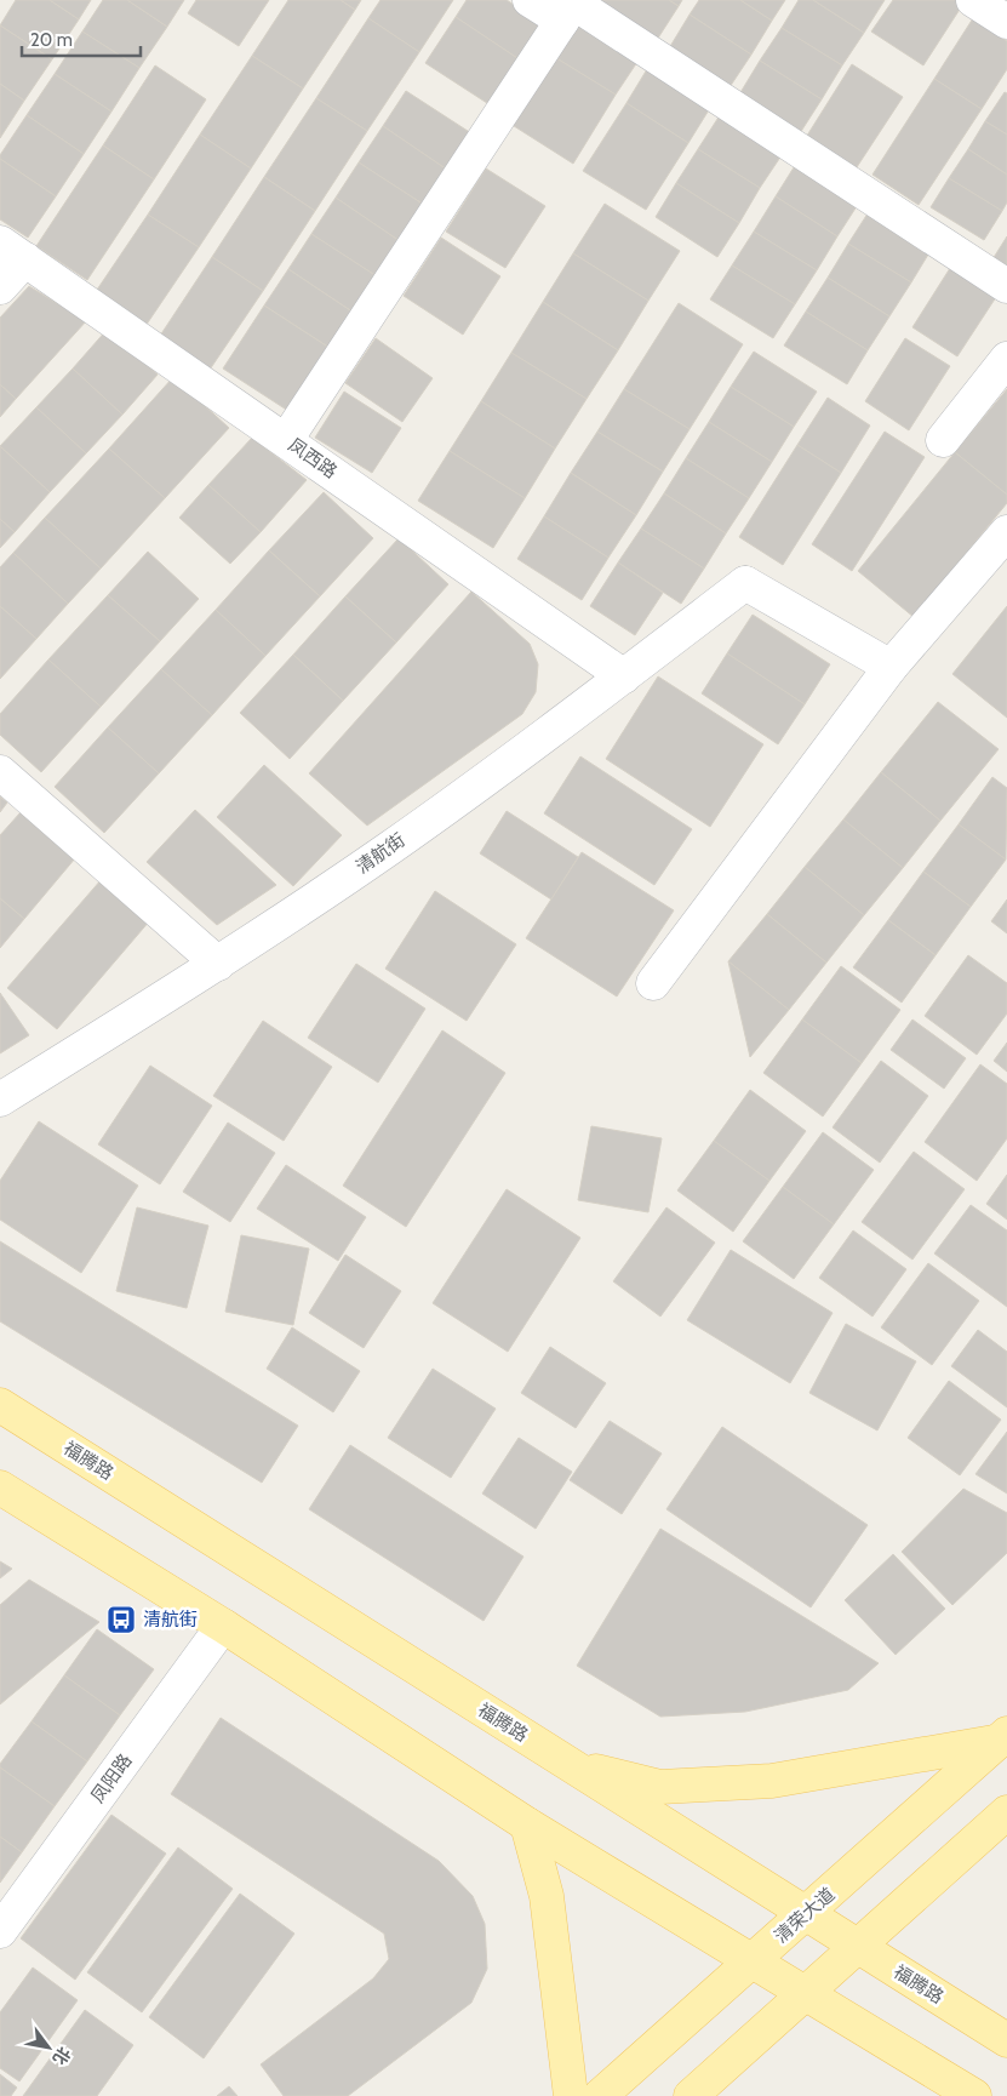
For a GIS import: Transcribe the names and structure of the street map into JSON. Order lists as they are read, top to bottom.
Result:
{
  "streets": {
    "main road": ["福腾路", "清荣大道"],
    "street": ["凤西路", "清航街", "凤阳路"]
  },
  "crossings": [
    ["凤西路", "清航街"],
    ["福腾路", "清荣大道"]
  ],
  "places": {
    "bus stop": ["清航街"]
  },
  "scale_bar": "20 m",
  "north": "bottom right"
}
